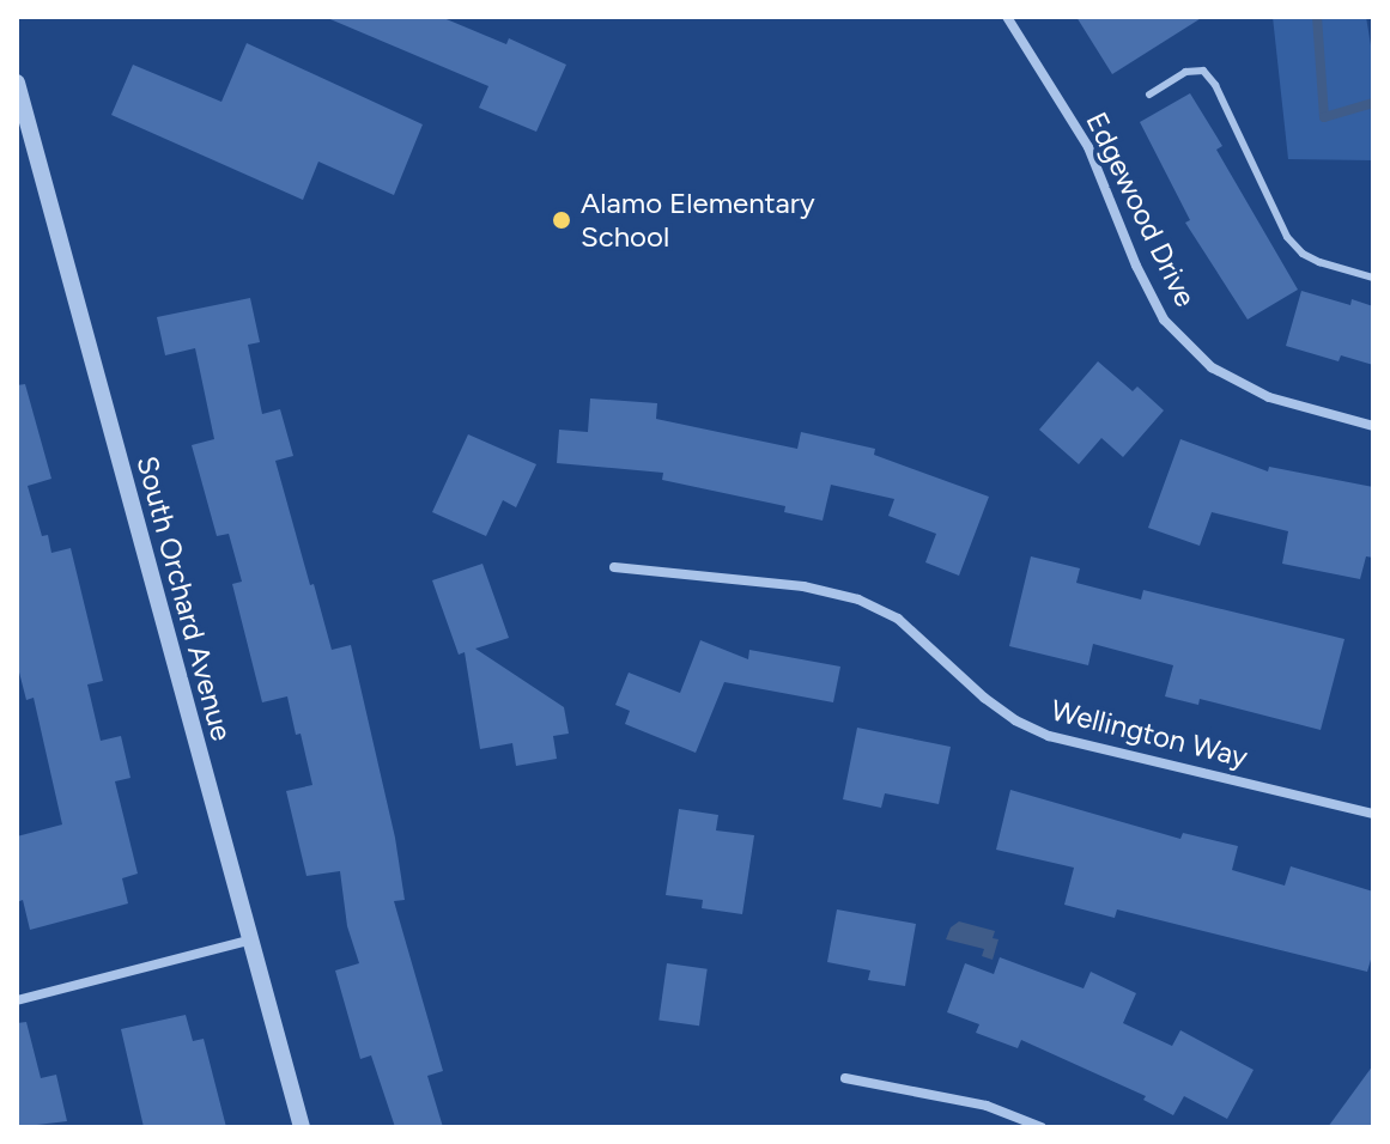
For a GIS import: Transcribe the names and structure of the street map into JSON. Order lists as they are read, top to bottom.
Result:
{
  "streets": {
    "street": ["Edgewood Drive", "South Orchard Avenue", "Wellington Way"]
  },
  "places": ["Alamo Elementary School"]
}
